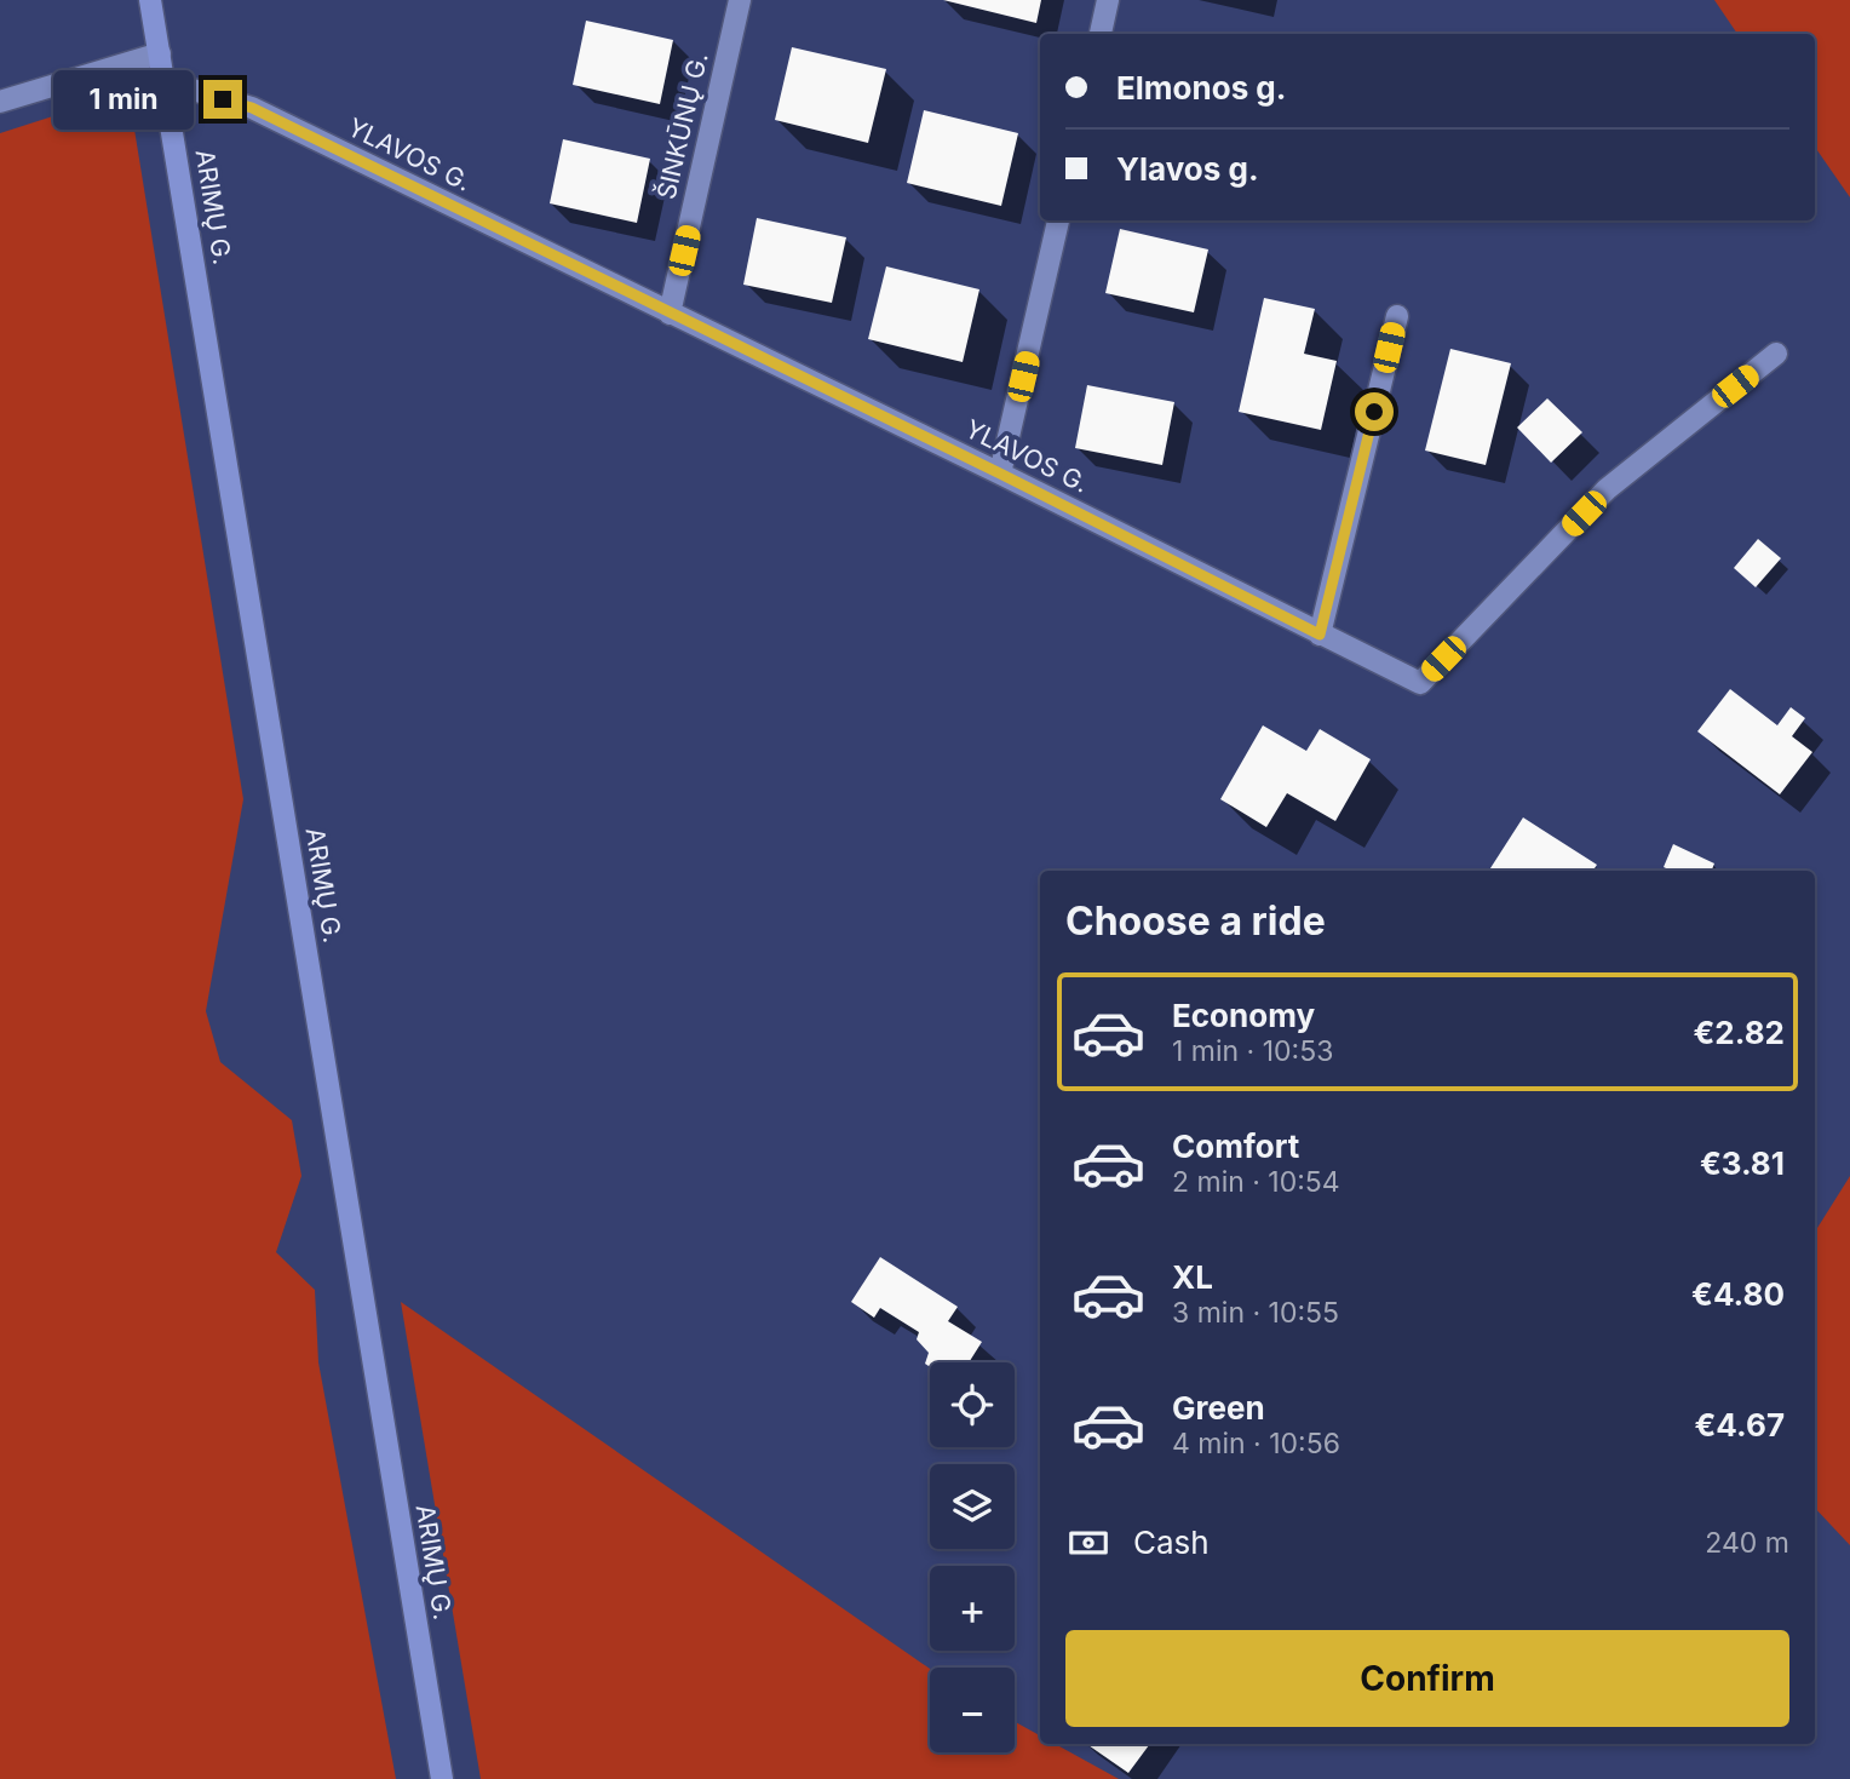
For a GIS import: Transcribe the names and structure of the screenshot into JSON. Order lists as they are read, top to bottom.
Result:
{
  "streets": {
    "main road": ["ARIMŲ G."],
    "street": ["ŠINKŪNŲ G.", "YLAVOS G."]
  },
  "crossings": [
    ["ŠINKŪNŲ G.", "YLAVOS G."],
    ["YLAVOS G.", "ARIMŲ G."]
  ],
  "page": {
    "banner": ["Elmonos g.", "Ylavos g."],
    "bubble": "1 min",
    "heading": "Choose a ride",
    "list": [
      {
        "name": "Economy",
        "note": "1 min · 10:53",
        "value": "€2.82"
      },
      {
        "name": "Comfort",
        "note": "2 min · 10:54",
        "value": "€3.81"
      },
      {
        "name": "XL",
        "note": "3 min · 10:55",
        "value": "€4.80"
      },
      {
        "name": "Green",
        "note": "4 min · 10:56",
        "value": "€4.67"
      }
    ],
    "map_buttons": ["+", "−"],
    "pay": ["Cash", "240 m"],
    "buttons": "Confirm"
  }
}
